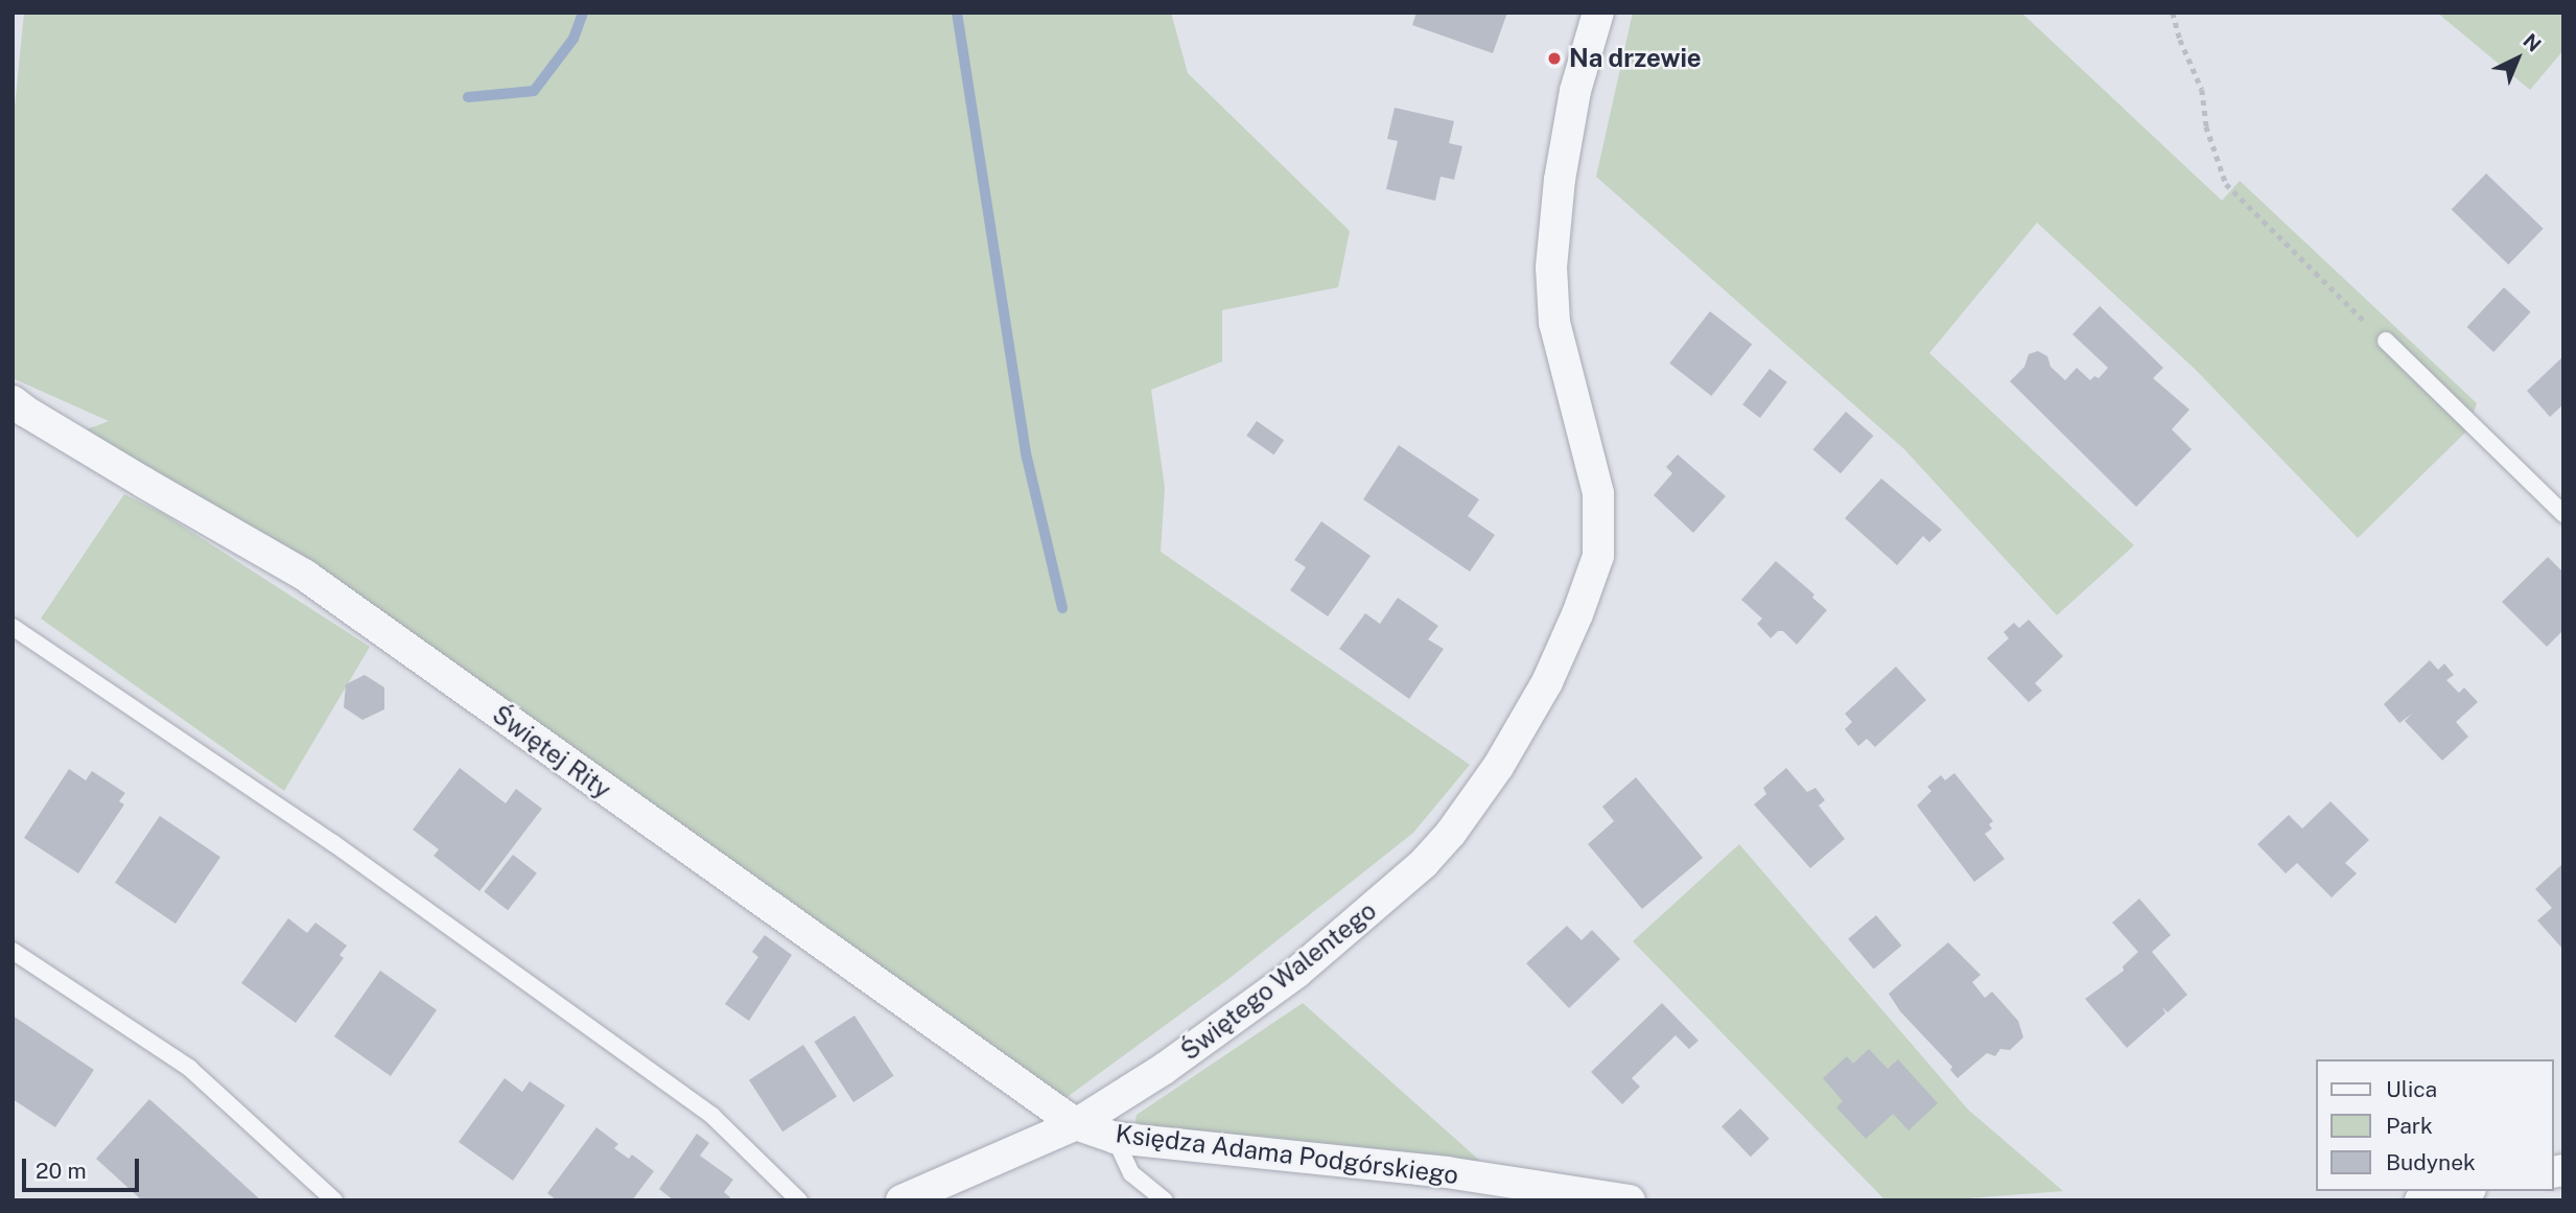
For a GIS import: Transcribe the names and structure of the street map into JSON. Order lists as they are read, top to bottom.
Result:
{
  "streets": {
    "street": ["Świętej Rity", "Świętego Walentego", "Księdza Adama Podgórskiego"]
  },
  "crossings": [
    ["Świętej Rity", "Świętego Walentego"],
    ["Świętej Rity", "Księdza Adama Podgórskiego"],
    ["Świętego Walentego", "Księdza Adama Podgórskiego"]
  ],
  "places": ["Na drzewie"],
  "legend": ["Ulica", "Park", "Budynek"],
  "scale_bar": "20 m",
  "north": "top right"
}
